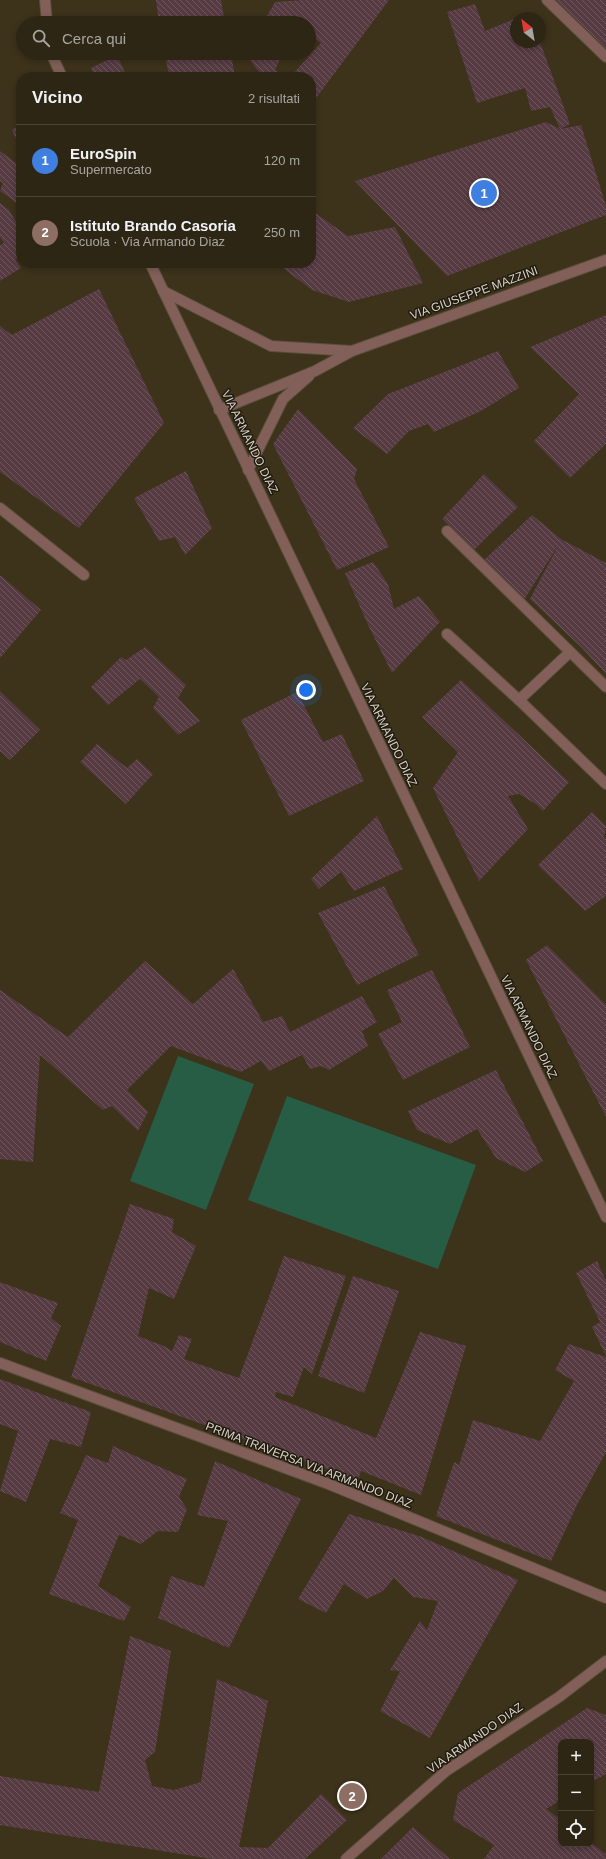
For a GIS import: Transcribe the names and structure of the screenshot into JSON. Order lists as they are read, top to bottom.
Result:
{
  "streets": {
    "street": ["VIA GIUSEPPE MAZZINI", "VIA ARMANDO DIAZ", "PRIMA TRAVERSA VIA ARMANDO DIAZ"]
  },
  "crossings": [
    ["VIA GIUSEPPE MAZZINI", "VIA ARMANDO DIAZ"]
  ],
  "north": "top left",
  "page": {
    "search": "Cerca qui",
    "heading": ["Vicino", "2 risultati"],
    "list": [
      {
        "mark": "1",
        "name": "EuroSpin",
        "note": "Supermercato",
        "value": "120 m"
      },
      {
        "mark": "2",
        "name": "Istituto Brando Casoria",
        "note": "Scuola · Via Armando Diaz",
        "value": "250 m"
      }
    ],
    "pins": ["1", "2"],
    "map_buttons": ["+", "−"]
  }
}
